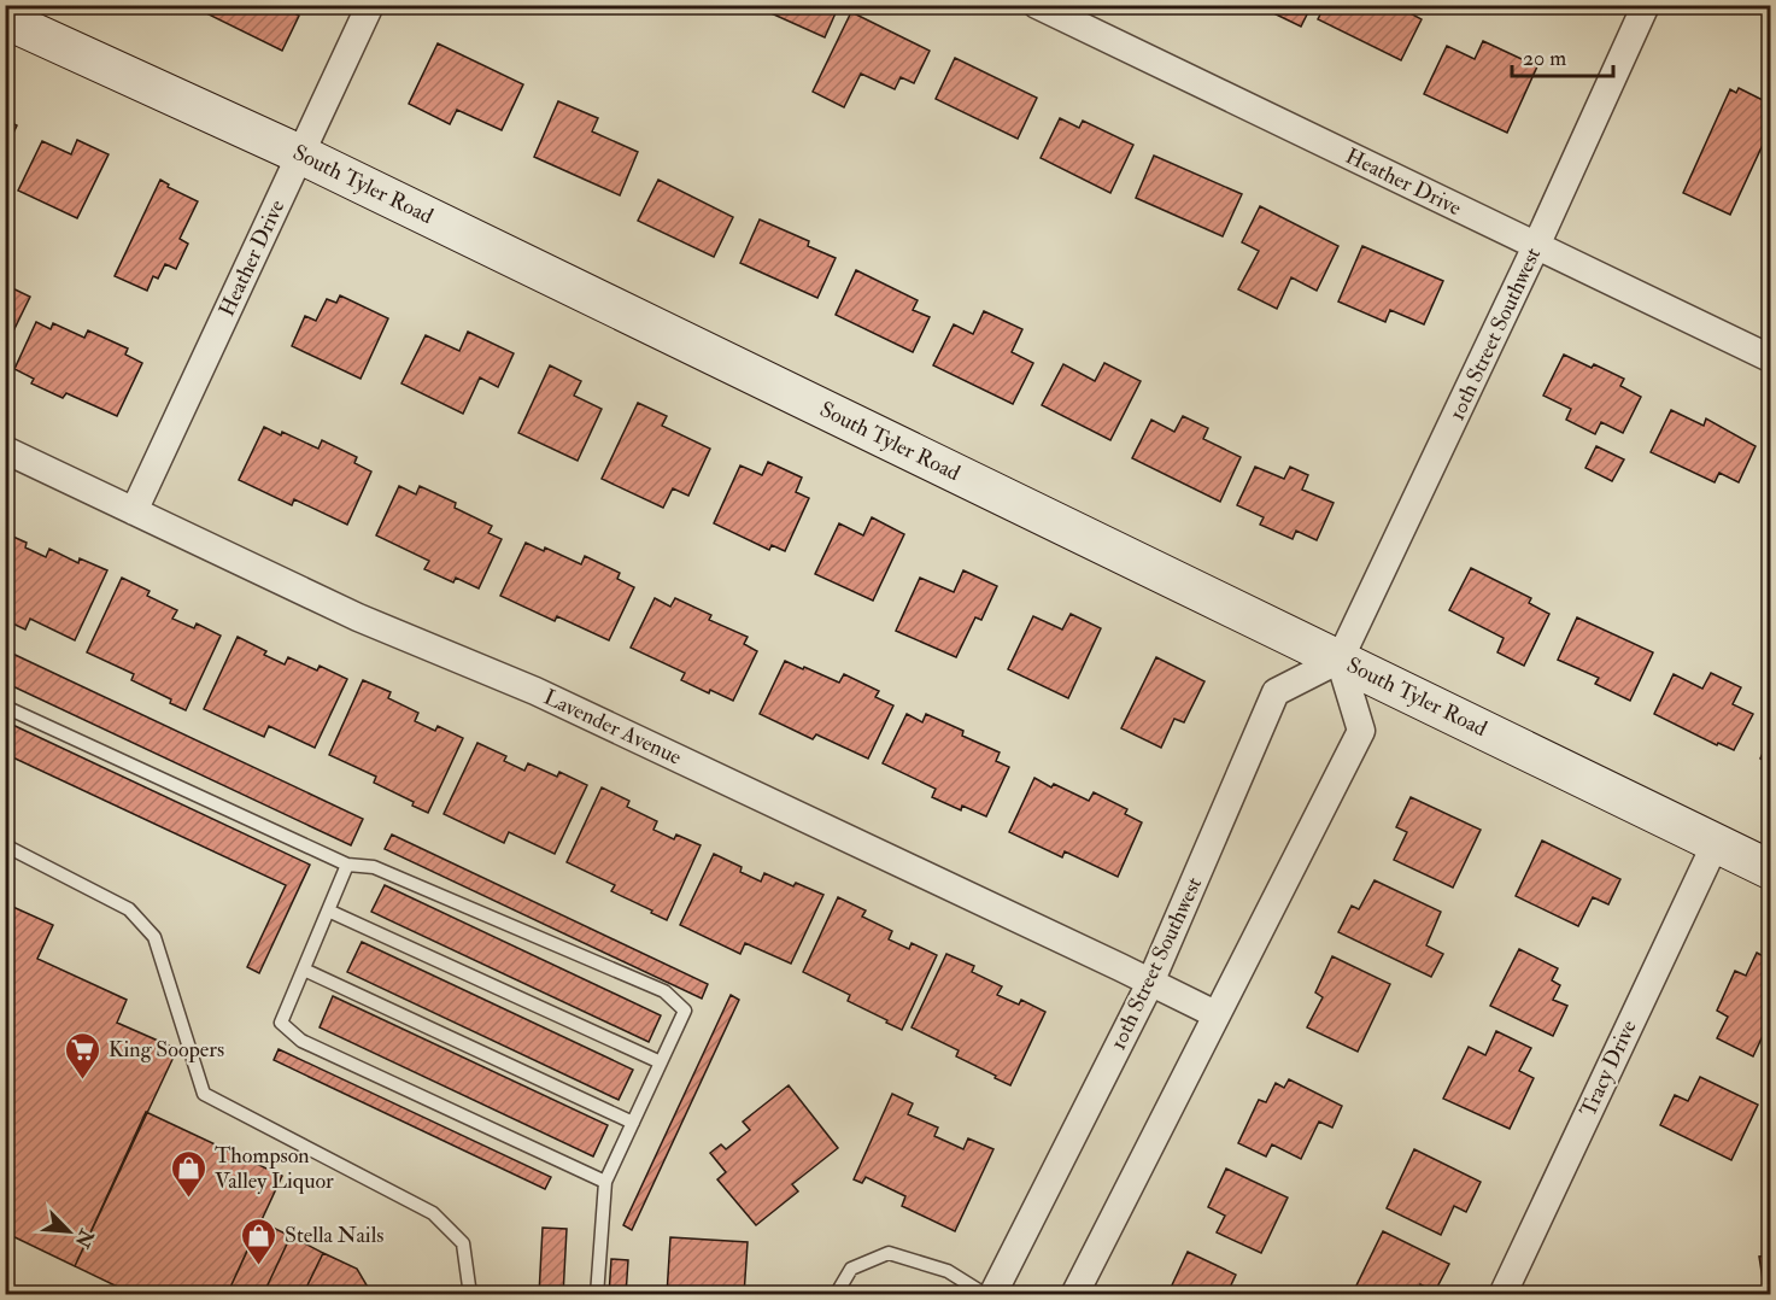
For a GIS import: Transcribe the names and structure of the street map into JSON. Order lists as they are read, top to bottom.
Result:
{
  "streets": {
    "street": [
      "Heather Drive",
      "South Tyler Road",
      "10th Street Southwest",
      "Lavender Avenue",
      "Tracy Drive"
    ]
  },
  "crossings": [
    ["Heather Drive", "South Tyler Road"],
    ["Heather Drive", "10th Street Southwest"],
    ["Heather Drive", "Lavender Avenue"],
    ["South Tyler Road", "10th Street Southwest"],
    ["South Tyler Road", "Tracy Drive"],
    ["10th Street Southwest", "Lavender Avenue"]
  ],
  "places": {
    "supermarket": ["King Soopers"],
    "shop": ["Thompson Valley Liquor", "Stella Nails"]
  },
  "scale_bar": "20 m",
  "north": "bottom right"
}
